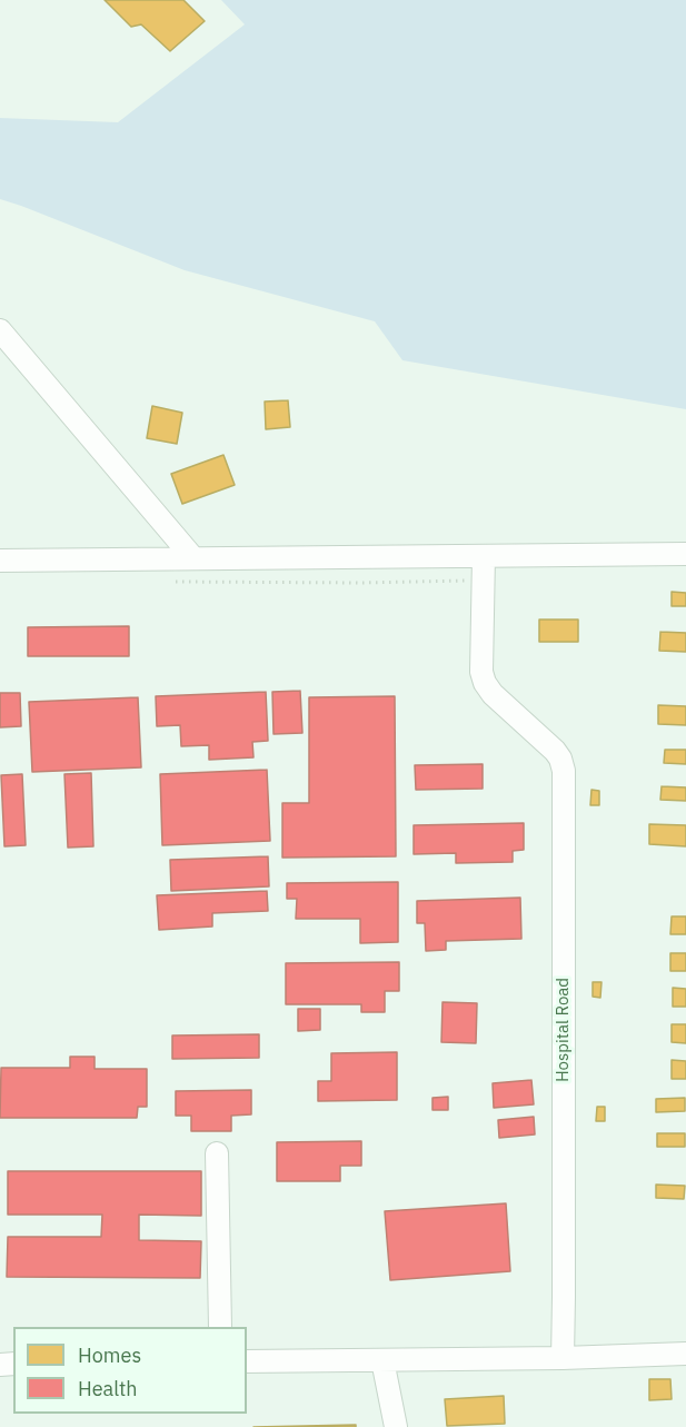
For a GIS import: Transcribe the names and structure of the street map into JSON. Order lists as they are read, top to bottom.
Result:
{
  "streets": {
    "street": ["Hospital Road"]
  },
  "legend": ["Homes", "Health"]
}
